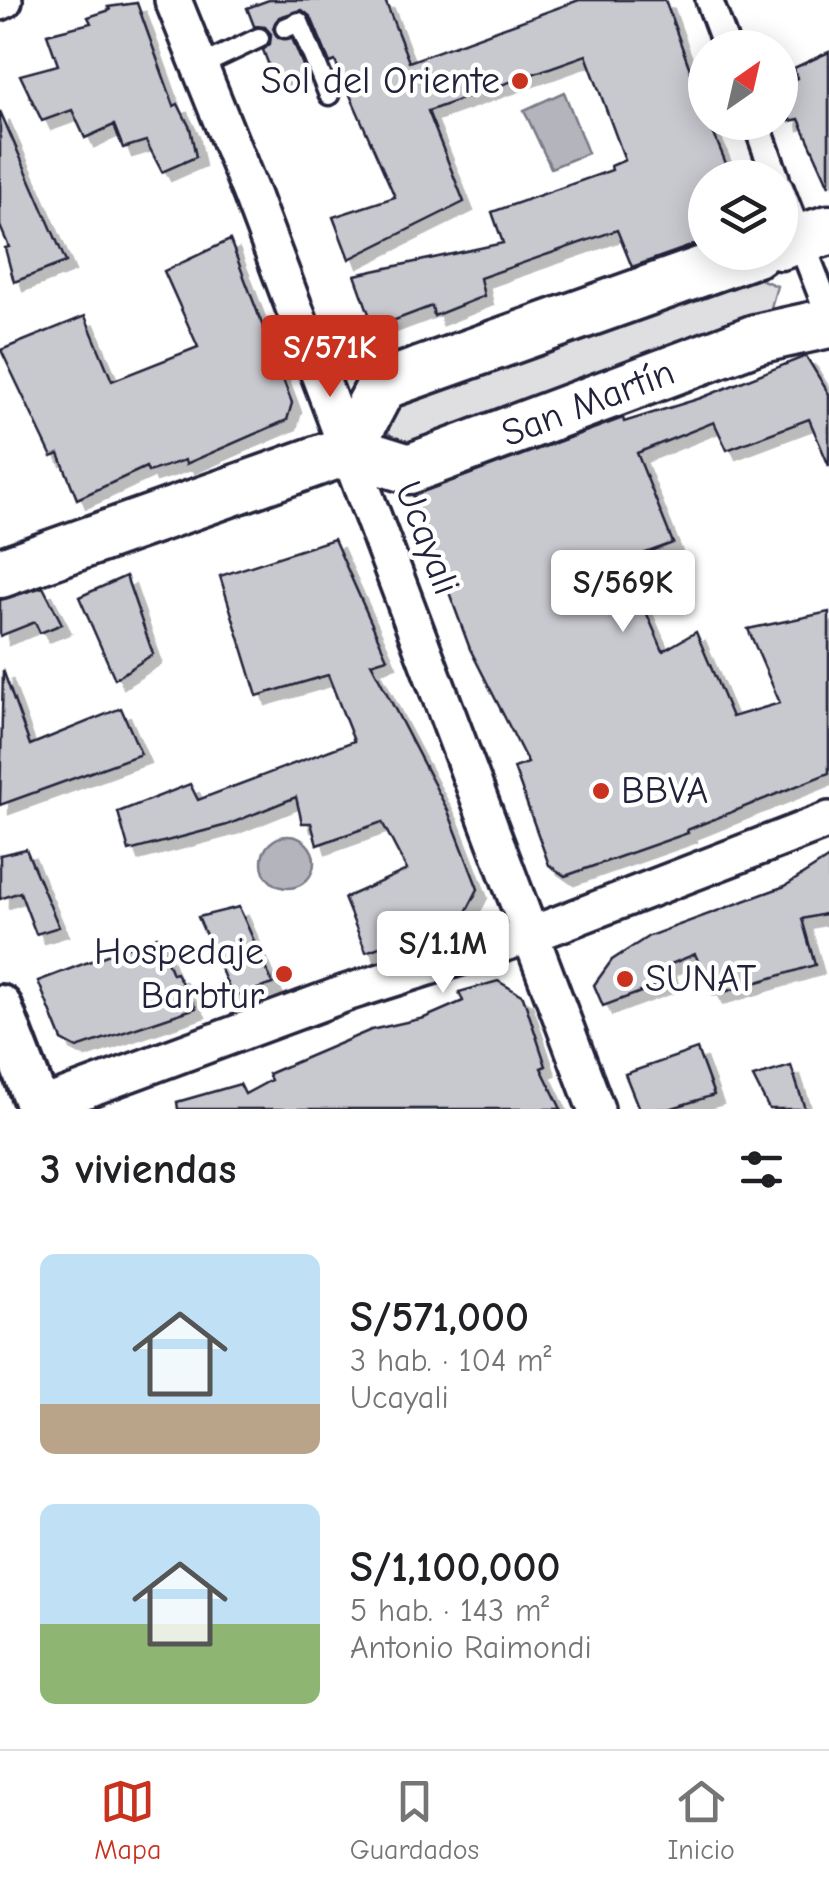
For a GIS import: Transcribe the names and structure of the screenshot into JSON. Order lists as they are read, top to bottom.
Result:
{
  "streets": {
    "main road": ["San Martín"],
    "street": ["Ucayali"]
  },
  "crossings": [
    ["San Martín", "Ucayali"]
  ],
  "places": [
    "Sol del Oriente",
    "BBVA",
    "Hospedaje Barbtur",
    "SUNAT"
  ],
  "north": "top right",
  "page": {
    "price": ["S/571K", "S/569K", "S/1.1M"],
    "heading": "3 viviendas",
    "list": [
      {
        "name": "S/571,000",
        "note": "3 hab. · 104 m² · Ucayali"
      },
      {
        "name": "S/1,100,000",
        "note": "5 hab. · 143 m² · Antonio Raimondi"
      }
    ],
    "tabs": ["Mapa", "Guardados", "Inicio"]
  }
}
